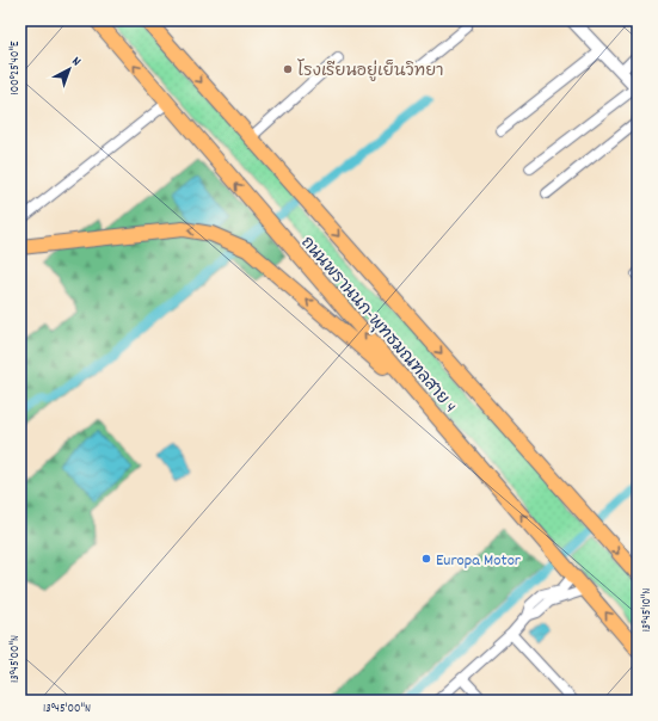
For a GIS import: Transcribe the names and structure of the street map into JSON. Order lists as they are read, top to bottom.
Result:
{
  "streets": {
    "main road": ["ถนนพรานนก-พุทธมณฑลสาย 4"]
  },
  "places": ["โรงเรียนอยู่เย็นวิทยา", "Europa Motor"],
  "north": "top right",
  "coordinates": ["100°25'40\"E", "13°45'10\"N", "13°45'00\"N"]
}
